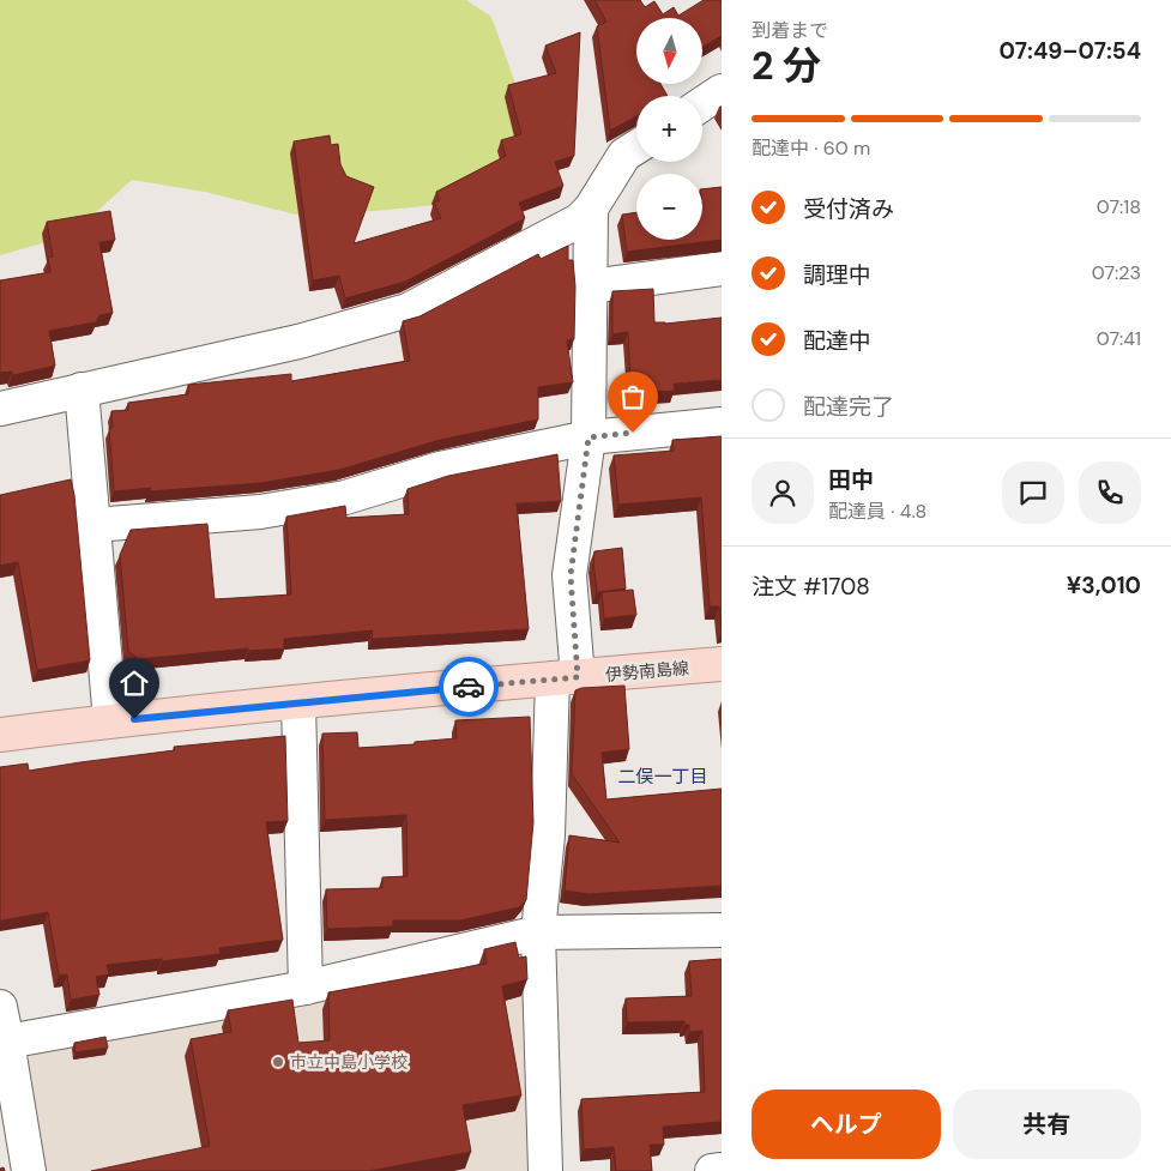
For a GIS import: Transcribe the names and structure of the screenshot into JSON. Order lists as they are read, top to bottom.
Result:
{
  "streets": {
    "main road": ["伊勢南島線"]
  },
  "districts": ["二俣一丁目"],
  "places": ["市立中島小学校"],
  "north": "bottom",
  "page": {
    "heading": ["2 分", "到着まで", "07:49–07:54"],
    "panel": [
      "田中",
      "配達員 · 4.8",
      "注文 #1708",
      "¥3,010"
    ],
    "map_buttons": ["+", "−"],
    "bar": "配達中 · 60 m",
    "list": [
      ["受付済み", "07:18"],
      ["調理中", "07:23"],
      ["配達中", "07:41"],
      "配達完了"
    ],
    "buttons": ["ヘルプ", "共有"]
  }
}
